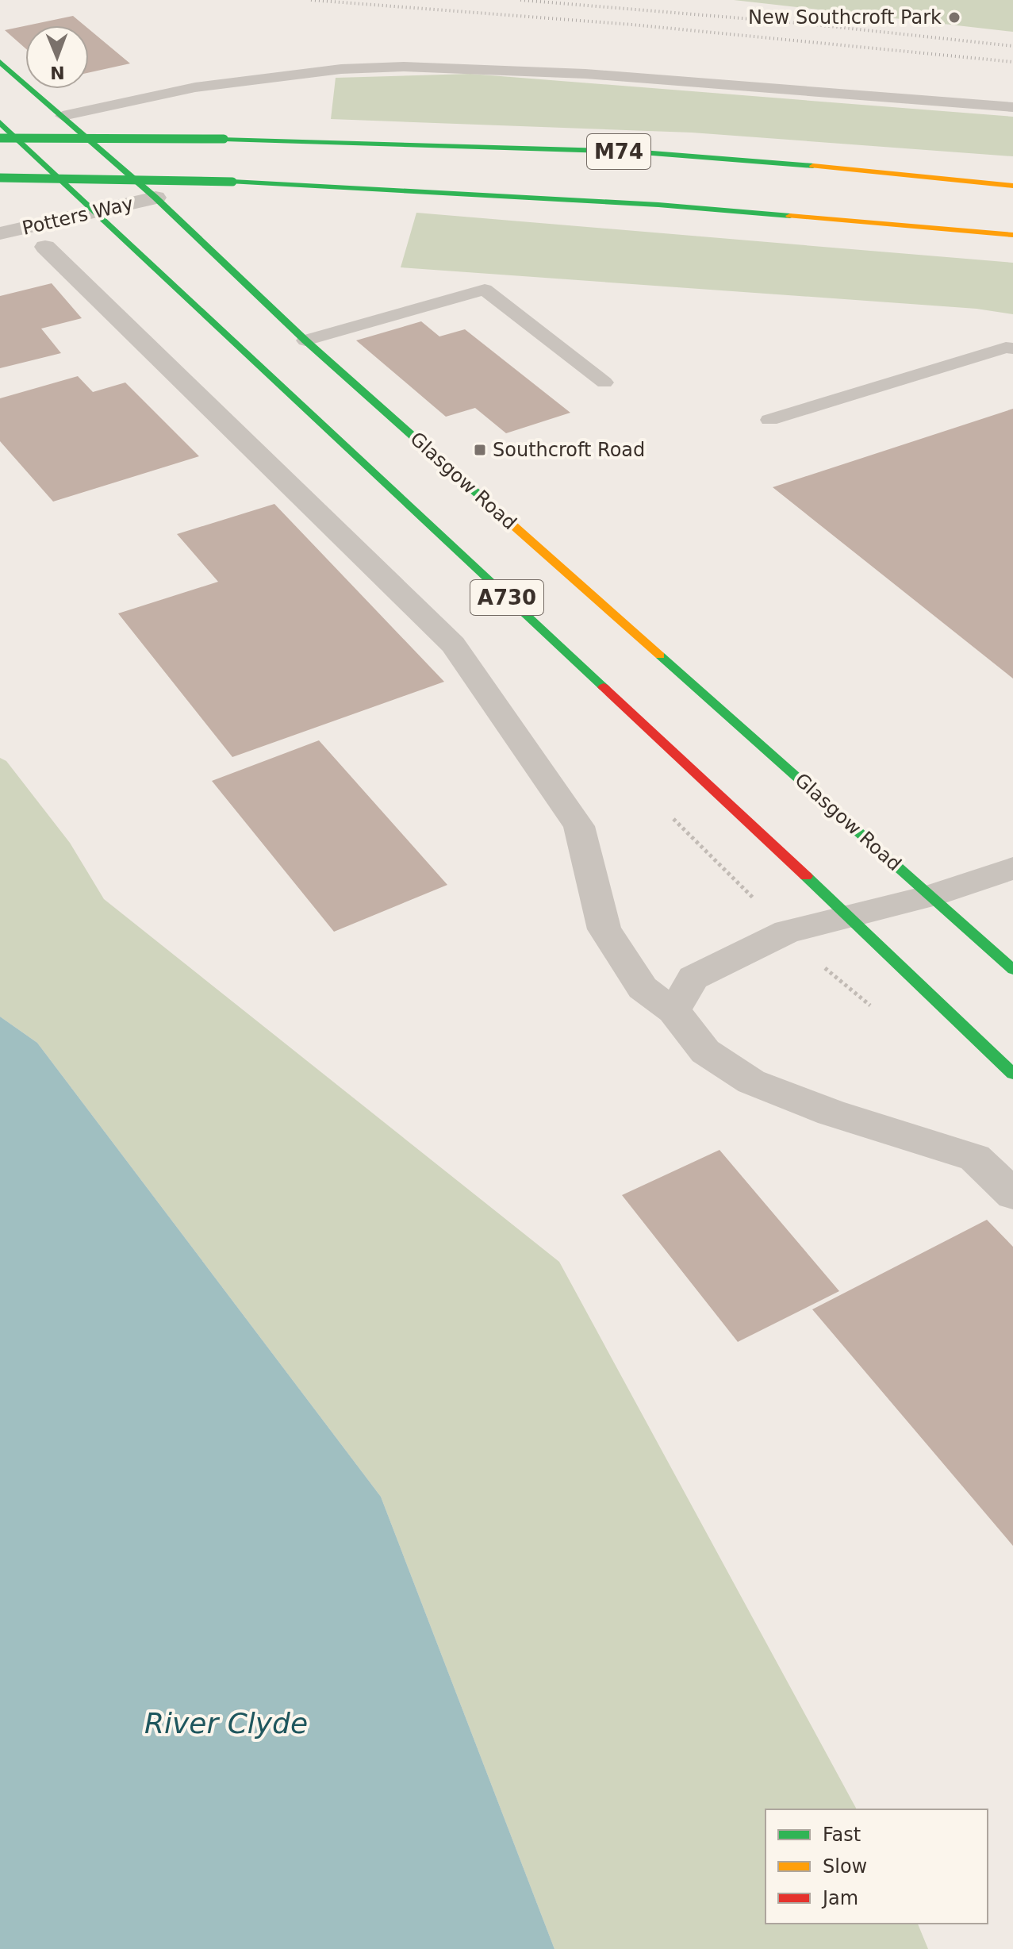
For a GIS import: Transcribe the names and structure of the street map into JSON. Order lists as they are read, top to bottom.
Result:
{
  "streets": {
    "main road": ["M74", "Glasgow Road", "A730"],
    "street": ["Potters Way"]
  },
  "crossings": [
    ["Potters Way", "Glasgow Road"],
    ["Potters Way", "A730"],
    ["Glasgow Road", "A730"]
  ],
  "water": ["River Clyde"],
  "places": {
    "other": ["New Southcroft Park"],
    "transit": ["Southcroft Road"]
  },
  "legend": ["Fast", "Slow", "Jam"],
  "north": "bottom"
}
